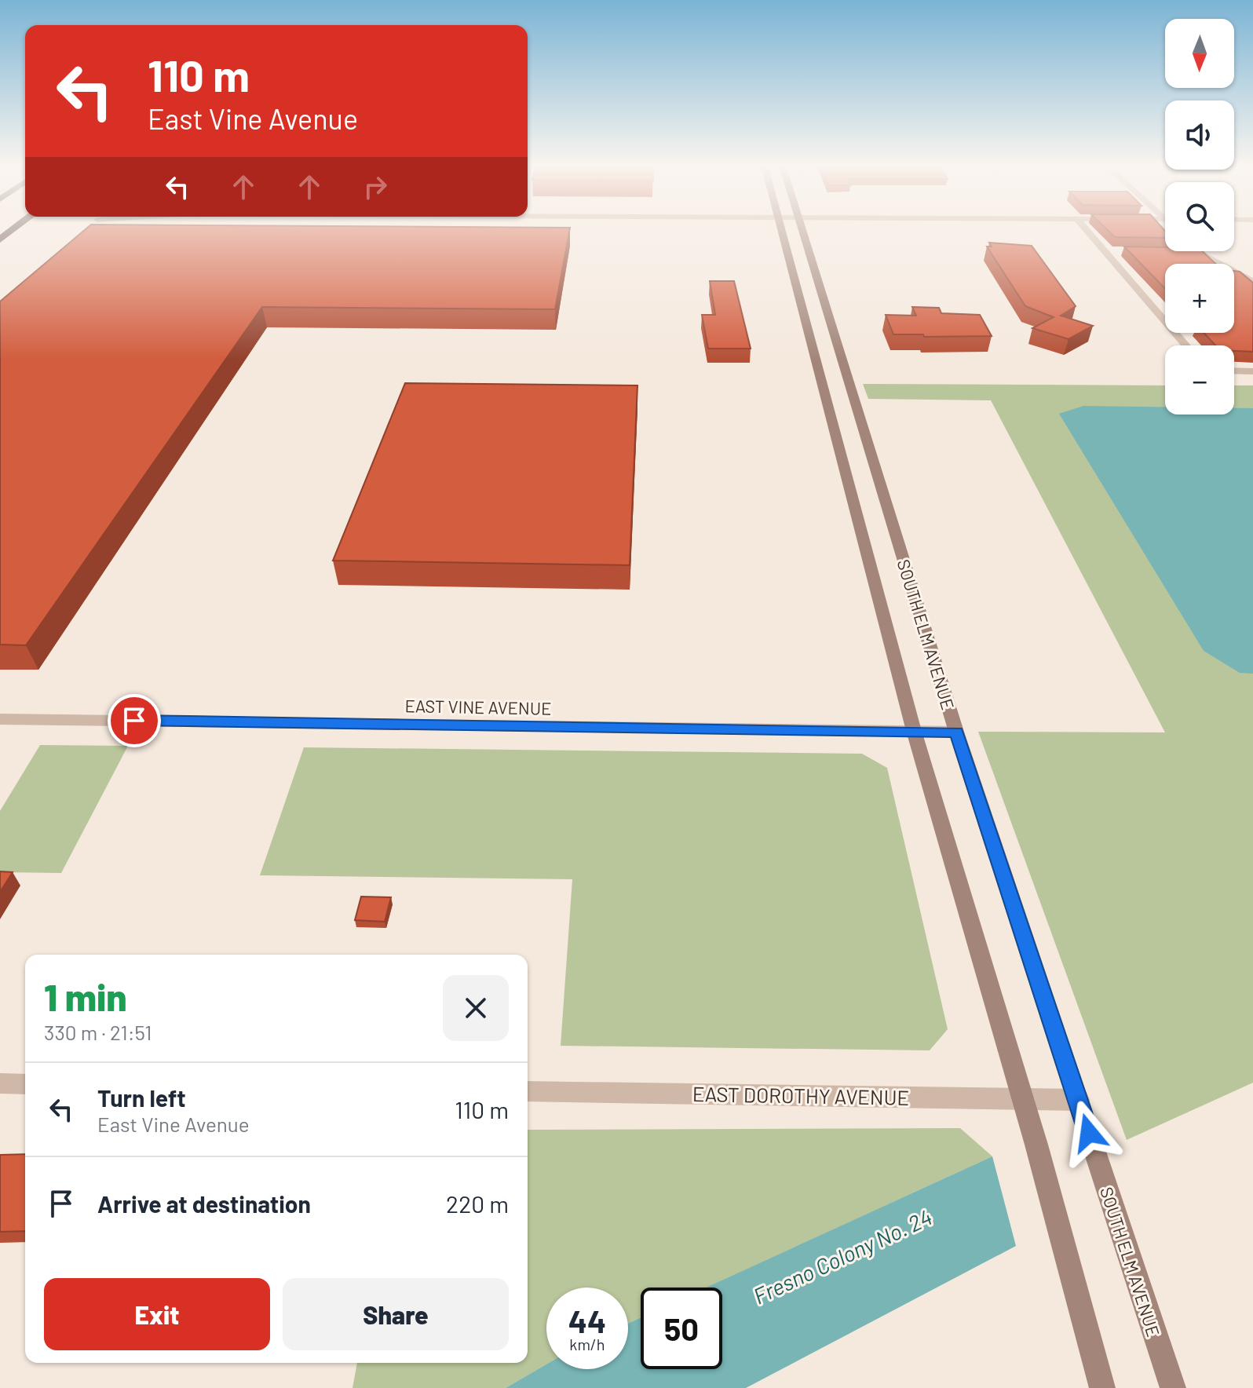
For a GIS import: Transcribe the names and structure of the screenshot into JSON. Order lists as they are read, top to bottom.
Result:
{
  "streets": {
    "main road": ["SOUTH ELM AVENUE"],
    "street": ["EAST VINE AVENUE", "EAST DOROTHY AVENUE"]
  },
  "crossings": [
    ["SOUTH ELM AVENUE", "EAST VINE AVENUE"],
    ["SOUTH ELM AVENUE", "EAST DOROTHY AVENUE"]
  ],
  "water": ["Fresno Colony No. 24"],
  "north": "bottom",
  "page": {
    "map_buttons": ["+", "−"],
    "turn": ["110 m", "East Vine Avenue"],
    "heading": ["1 min", "330 m · 21:51"],
    "list": [
      {
        "name": "Turn left",
        "note": "East Vine Avenue",
        "value": "110 m"
      },
      {
        "name": "Arrive at destination",
        "value": "220 m"
      }
    ],
    "buttons": ["Exit", "Share"],
    "speed": "44 km/h",
    "limit": "50"
  }
}
